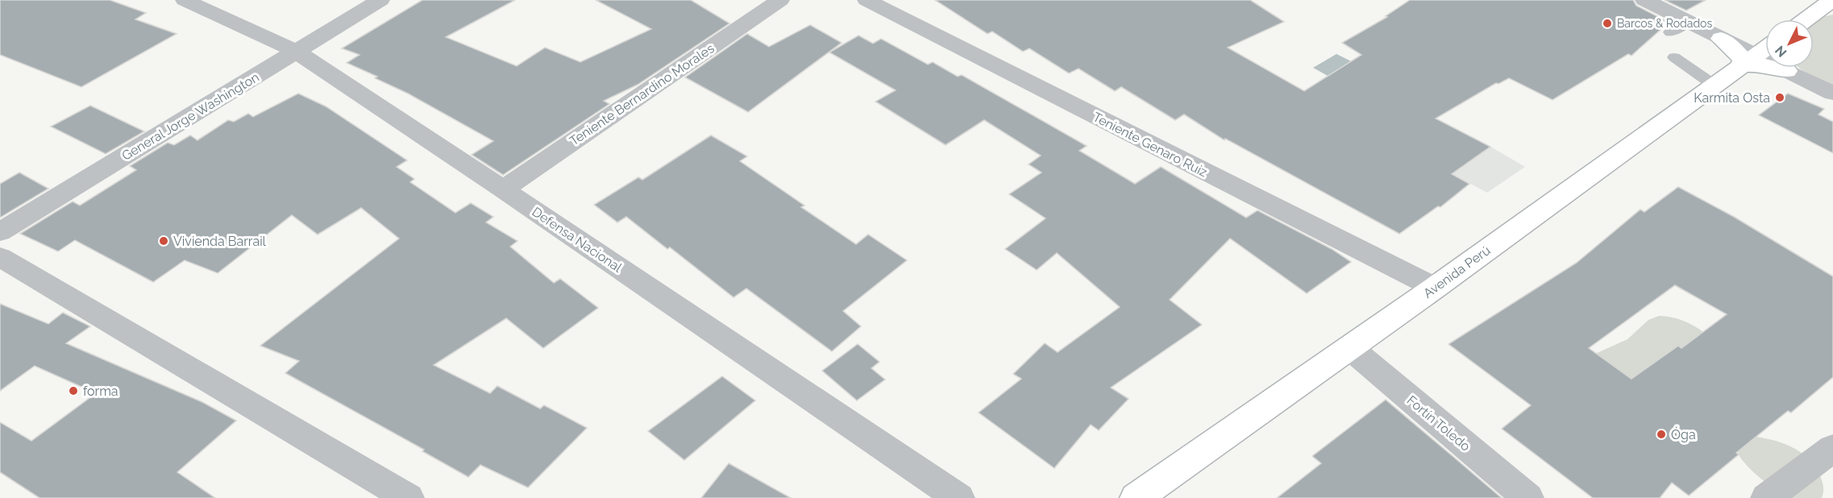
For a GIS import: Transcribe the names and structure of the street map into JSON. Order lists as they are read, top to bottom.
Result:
{
  "streets": {
    "main road": ["Avenida Perú"],
    "street": [
      "Teniente Bernardino Morales",
      "General Jorge Washington",
      "Teniente Genaro Ruiz",
      "Defensa Nacional",
      "Fortín Toledo"
    ]
  },
  "crossings": [
    ["Teniente Bernardino Morales", "Defensa Nacional"],
    ["General Jorge Washington", "Defensa Nacional"],
    ["Teniente Genaro Ruiz", "Avenida Perú"],
    ["Avenida Perú", "Fortín Toledo"]
  ],
  "places": [
    "Barcos & Rodados",
    "Karmita Osta",
    "Vivienda Barrail",
    "forma",
    "Óga"
  ],
  "north": "bottom left"
}
